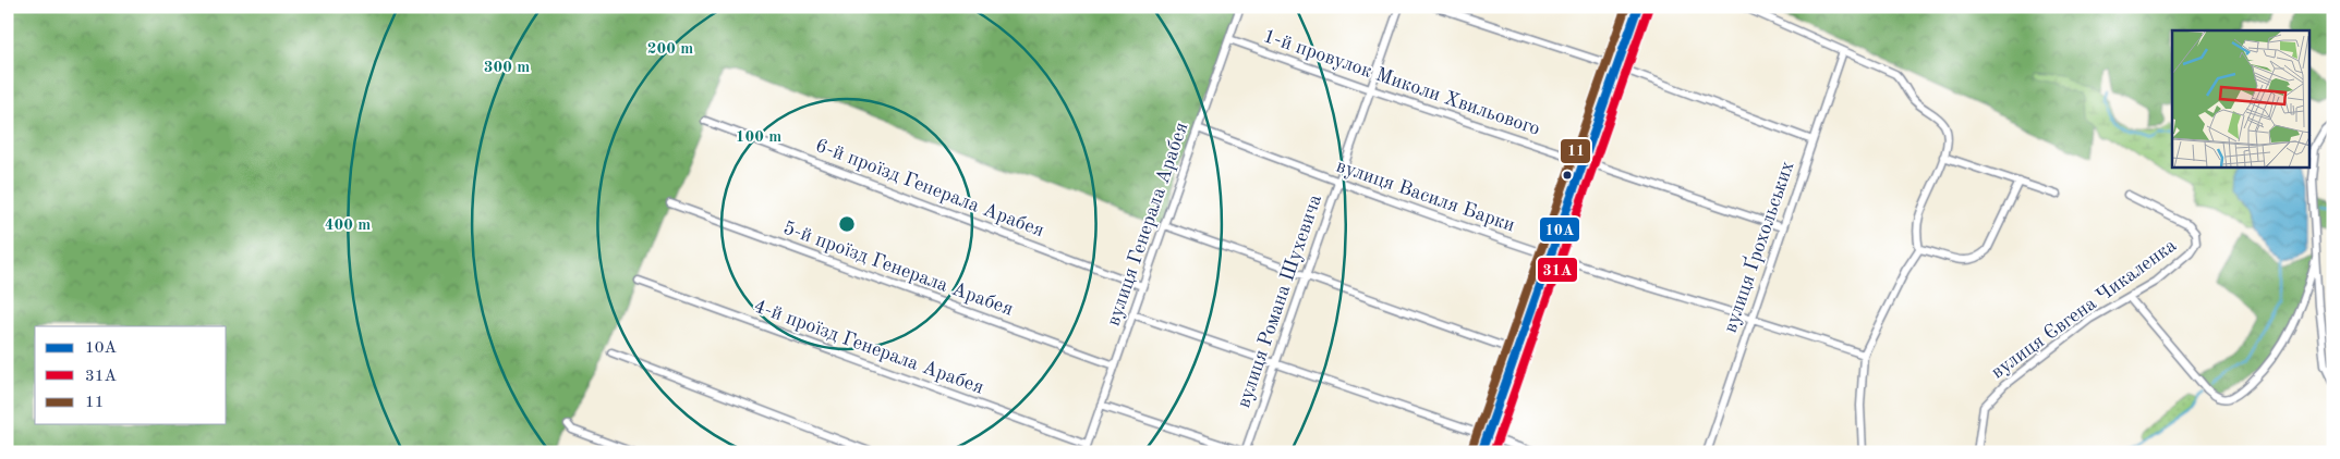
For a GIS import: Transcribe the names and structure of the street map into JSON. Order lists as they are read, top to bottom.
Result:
{
  "streets": {
    "street": [
      "1-й провулок Миколи Хвильового",
      "6-й проїзд Генерала Арабея",
      "вулиця Василя Барки",
      "вулиця Генерала Арабея",
      "вулиця Ґрохольських",
      "5-й проїзд Генерала Арабея",
      "вулиця Романа Шухевича",
      "вулиця Євгена Чикаленка",
      "4-й проїзд Генерала Арабея"
    ]
  },
  "crossings": [
    ["1-й провулок Миколи Хвильового", "вулиця Генерала Арабея"],
    ["1-й провулок Миколи Хвильового", "вулиця Ґрохольських"],
    ["1-й провулок Миколи Хвильового", "вулиця Романа Шухевича"],
    ["6-й проїзд Генерала Арабея", "вулиця Генерала Арабея"],
    ["вулиця Василя Барки", "вулиця Генерала Арабея"],
    ["вулиця Василя Барки", "вулиця Ґрохольських"],
    ["вулиця Василя Барки", "вулиця Романа Шухевича"],
    ["вулиця Генерала Арабея", "5-й проїзд Генерала Арабея"],
    ["вулиця Генерала Арабея", "4-й проїзд Генерала Арабея"]
  ],
  "lines": ["transit line 10А", "transit line 11", "transit line 31А"],
  "legend": ["10А", "31А", "11"],
  "rings": [
    "200 m",
    "300 m",
    "100 m",
    "400 m"
  ]
}
